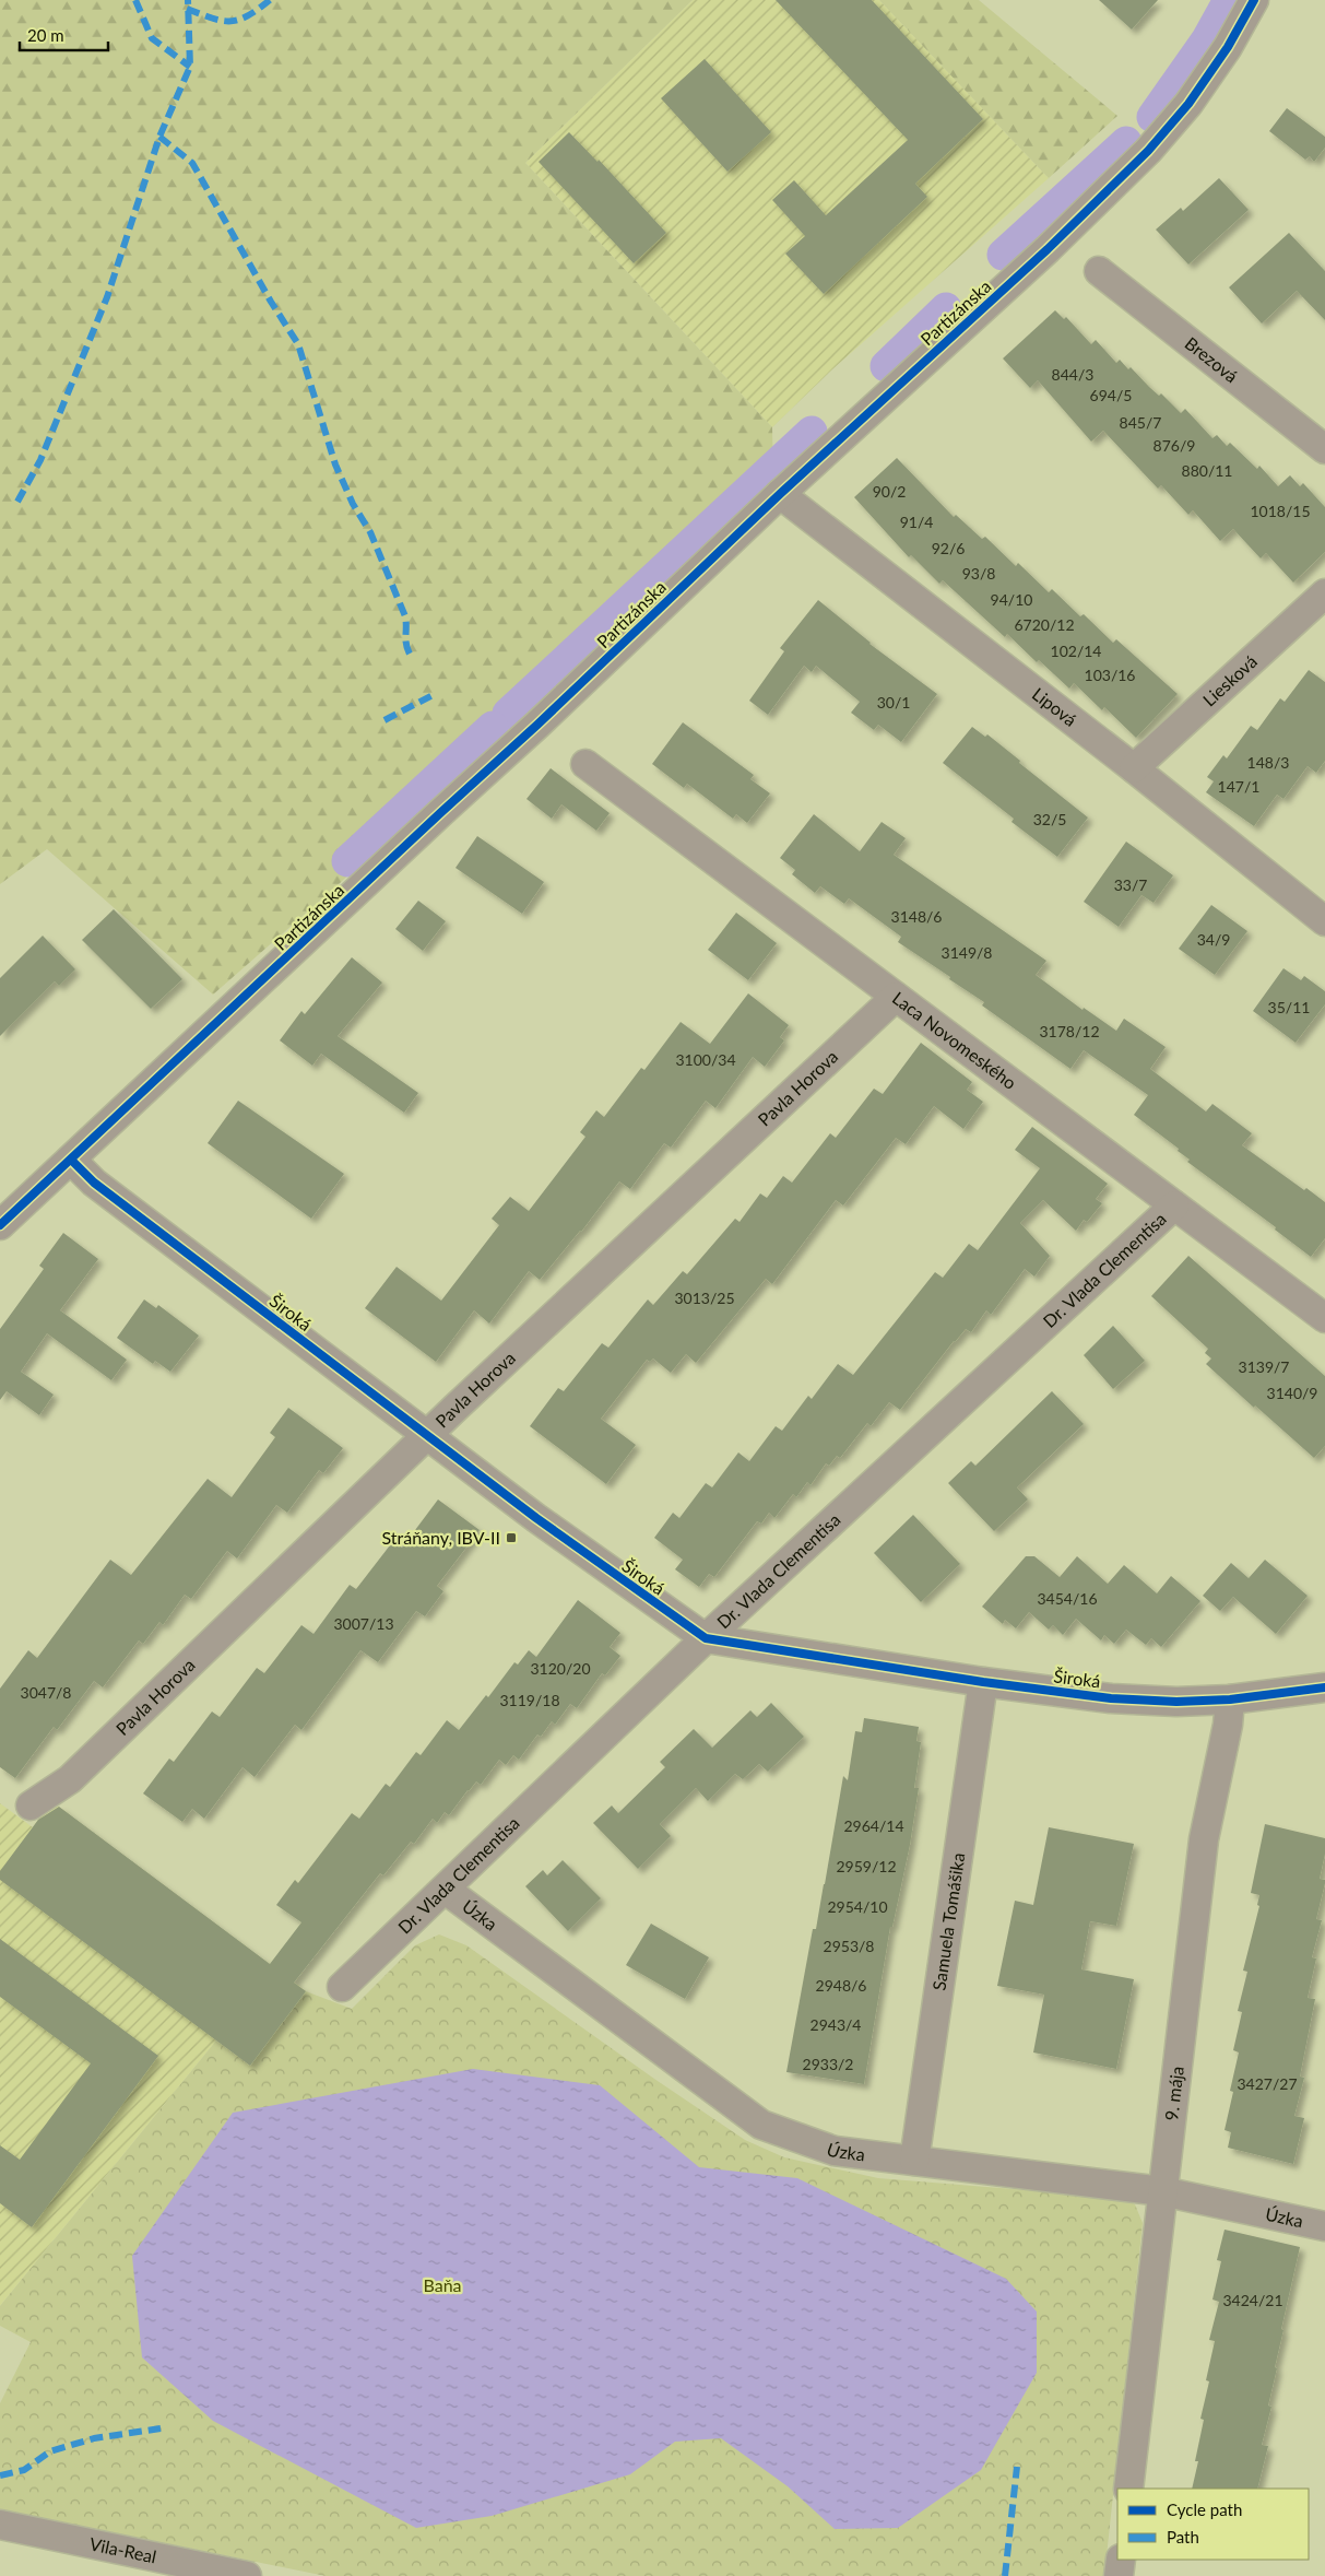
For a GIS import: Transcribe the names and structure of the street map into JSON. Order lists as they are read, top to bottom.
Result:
{
  "streets": {
    "street": [
      "Partizánska",
      "Brezová",
      "Liesková",
      "Lipová",
      "Laca Novomeského",
      "Pavla Horova",
      "Dr. Vlada Clementisa",
      "Široká",
      "Úzka",
      "Samuela Tomášika",
      "9. mája",
      "Vila-Real"
    ]
  },
  "crossings": [
    ["Partizánska", "Lipová"],
    ["Partizánska", "Široká"],
    ["Liesková", "Lipová"],
    ["Laca Novomeského", "Pavla Horova"],
    ["Laca Novomeského", "Dr. Vlada Clementisa"],
    ["Pavla Horova", "Široká"],
    ["Dr. Vlada Clementisa", "Široká"],
    ["Dr. Vlada Clementisa", "Úzka"],
    ["Široká", "Samuela Tomášika"],
    ["Široká", "9. mája"],
    ["Úzka", "Samuela Tomášika"],
    ["Úzka", "9. mája"]
  ],
  "parks": ["Baňa"],
  "places": {
    "transit": ["Stráňany, IBV-II"]
  },
  "house_numbers": [
    "844/3",
    "694/5",
    "845/7",
    "876/9",
    "880/11",
    "90/2",
    "1018/15",
    "91/4",
    "92/6",
    "93/8",
    "94/10",
    "6720/12",
    "102/14",
    "103/16",
    "30/1",
    "148/3",
    "147/1",
    "32/5",
    "33/7",
    "3148/6",
    "34/9",
    "3149/8",
    "35/11",
    "3178/12",
    "3100/34",
    "3013/25",
    "3139/7",
    "3140/9",
    "3454/16",
    "3007/13",
    "3120/20",
    "3047/8",
    "3119/18",
    "2964/14",
    "2959/12",
    "2954/10",
    "2953/8",
    "2948/6",
    "2943/4",
    "2933/2",
    "3427/27",
    "3424/21"
  ],
  "legend": ["Cycle path", "Path"],
  "scale_bar": "20 m"
}
